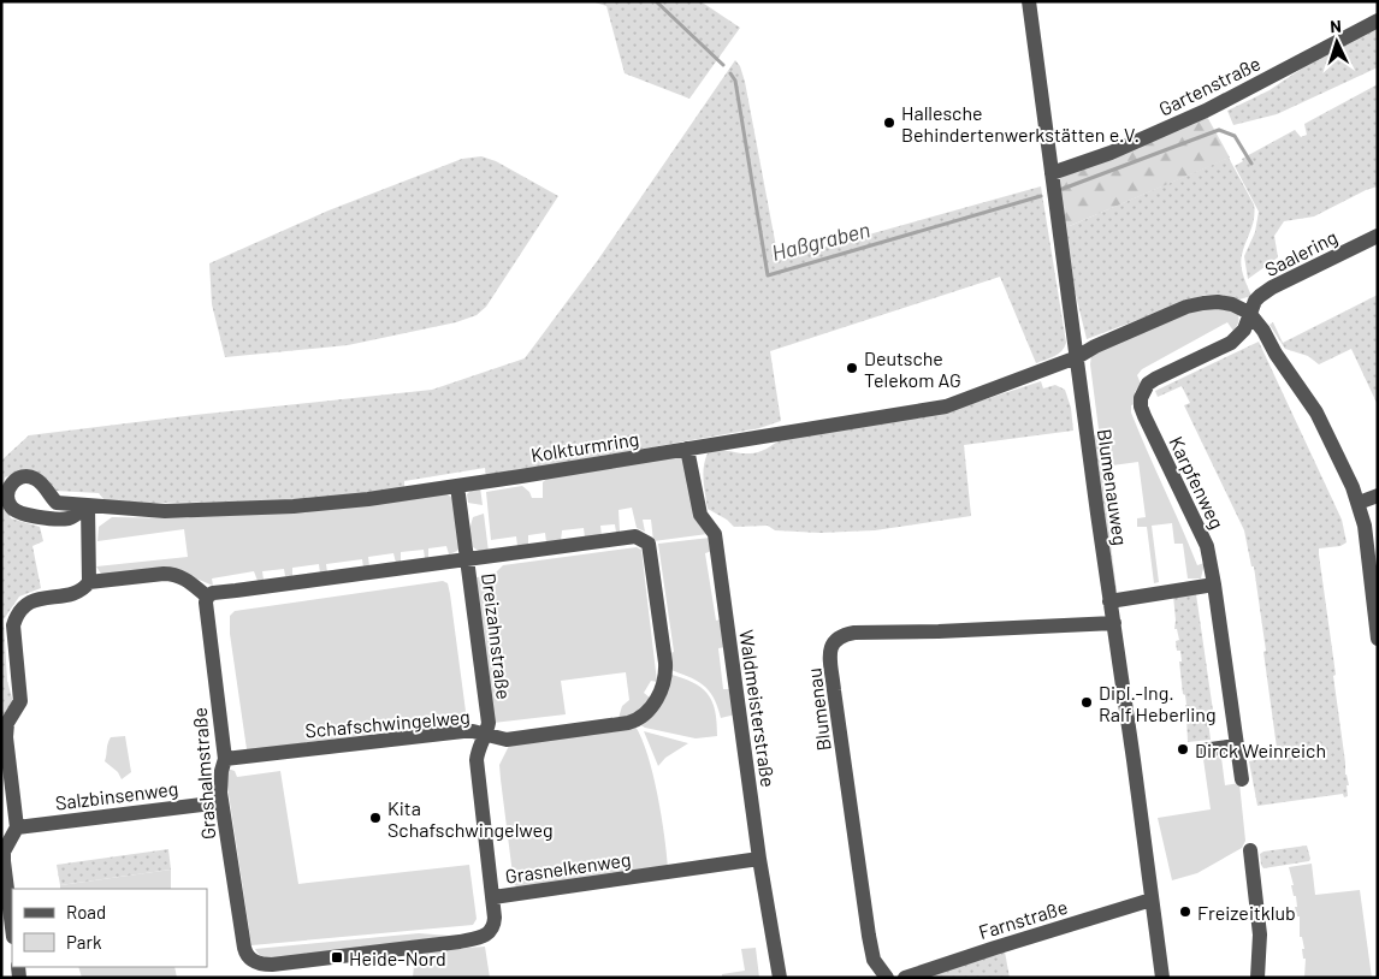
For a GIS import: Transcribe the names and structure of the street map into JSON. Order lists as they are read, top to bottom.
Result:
{
  "streets": {
    "street": [
      "Gartenstraße",
      "Saalering",
      "Kolkturmring",
      "Karpfenweg",
      "Blumenauweg",
      "Dreizahnstraße",
      "Waldmeisterstraße",
      "Blumenau",
      "Schafschwingelweg",
      "Grashalmstraße",
      "Salzbinsenweg",
      "Grasnelkenweg",
      "Farnstraße"
    ]
  },
  "crossings": [
    ["Gartenstraße", "Blumenauweg"],
    ["Saalering", "Kolkturmring"],
    ["Saalering", "Karpfenweg"],
    ["Kolkturmring", "Blumenauweg"],
    ["Kolkturmring", "Dreizahnstraße"],
    ["Kolkturmring", "Waldmeisterstraße"],
    ["Blumenauweg", "Blumenau"],
    ["Blumenauweg", "Farnstraße"],
    ["Dreizahnstraße", "Schafschwingelweg"],
    ["Dreizahnstraße", "Grasnelkenweg"],
    ["Waldmeisterstraße", "Grasnelkenweg"],
    ["Schafschwingelweg", "Grashalmstraße"],
    ["Grashalmstraße", "Salzbinsenweg"],
    ["Grashalmstraße", "Grasnelkenweg"]
  ],
  "water": ["Haßgraben"],
  "places": {
    "other": [
      "Hallesche Behindertenwerkstätten e.V.",
      "Deutsche Telekom AG",
      "Dipl.-Ing. Ralf Heberling",
      "Dirck Weinreich",
      "Kita Schafschwingelweg",
      "Freizeitklub"
    ],
    "transit": ["Heide-Nord"]
  },
  "legend": ["Road", "Park"],
  "north": "top"
}
